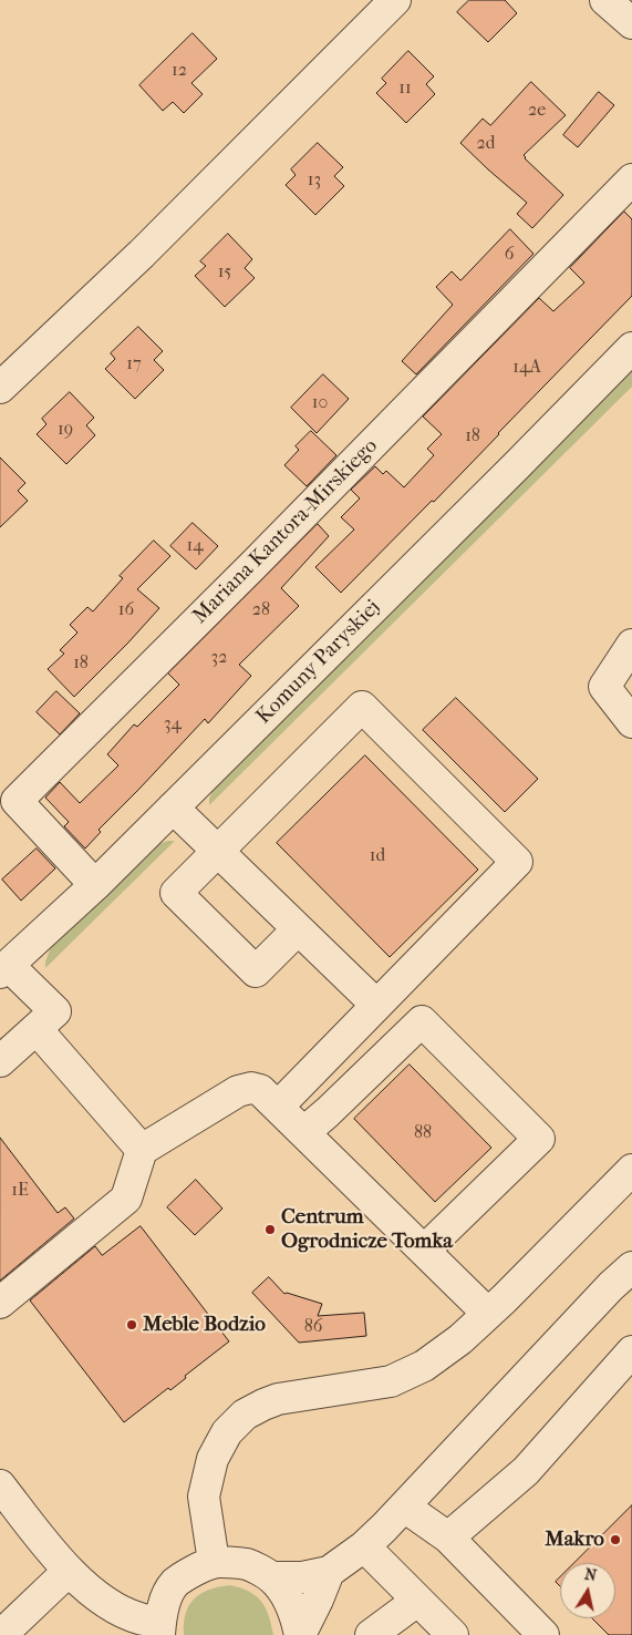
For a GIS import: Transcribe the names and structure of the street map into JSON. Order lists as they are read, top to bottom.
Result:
{
  "streets": {
    "street": ["Mariana Kantora-Mirskiego", "Komuny Paryskiej"]
  },
  "crossings": [
    ["Mariana Kantora-Mirskiego", "Komuny Paryskiej"]
  ],
  "places": ["Centrum Ogrodnicze Tomka", "Meble Bodzio", "Makro"],
  "house_numbers": [
    "12",
    "11",
    "2e",
    "2d",
    "13",
    "6",
    "15",
    "17",
    "14A",
    "10",
    "19",
    "18",
    "14",
    "16",
    "28",
    "32",
    "18",
    "34",
    "1d",
    "88",
    "1E",
    "86"
  ],
  "north": "top"
}
